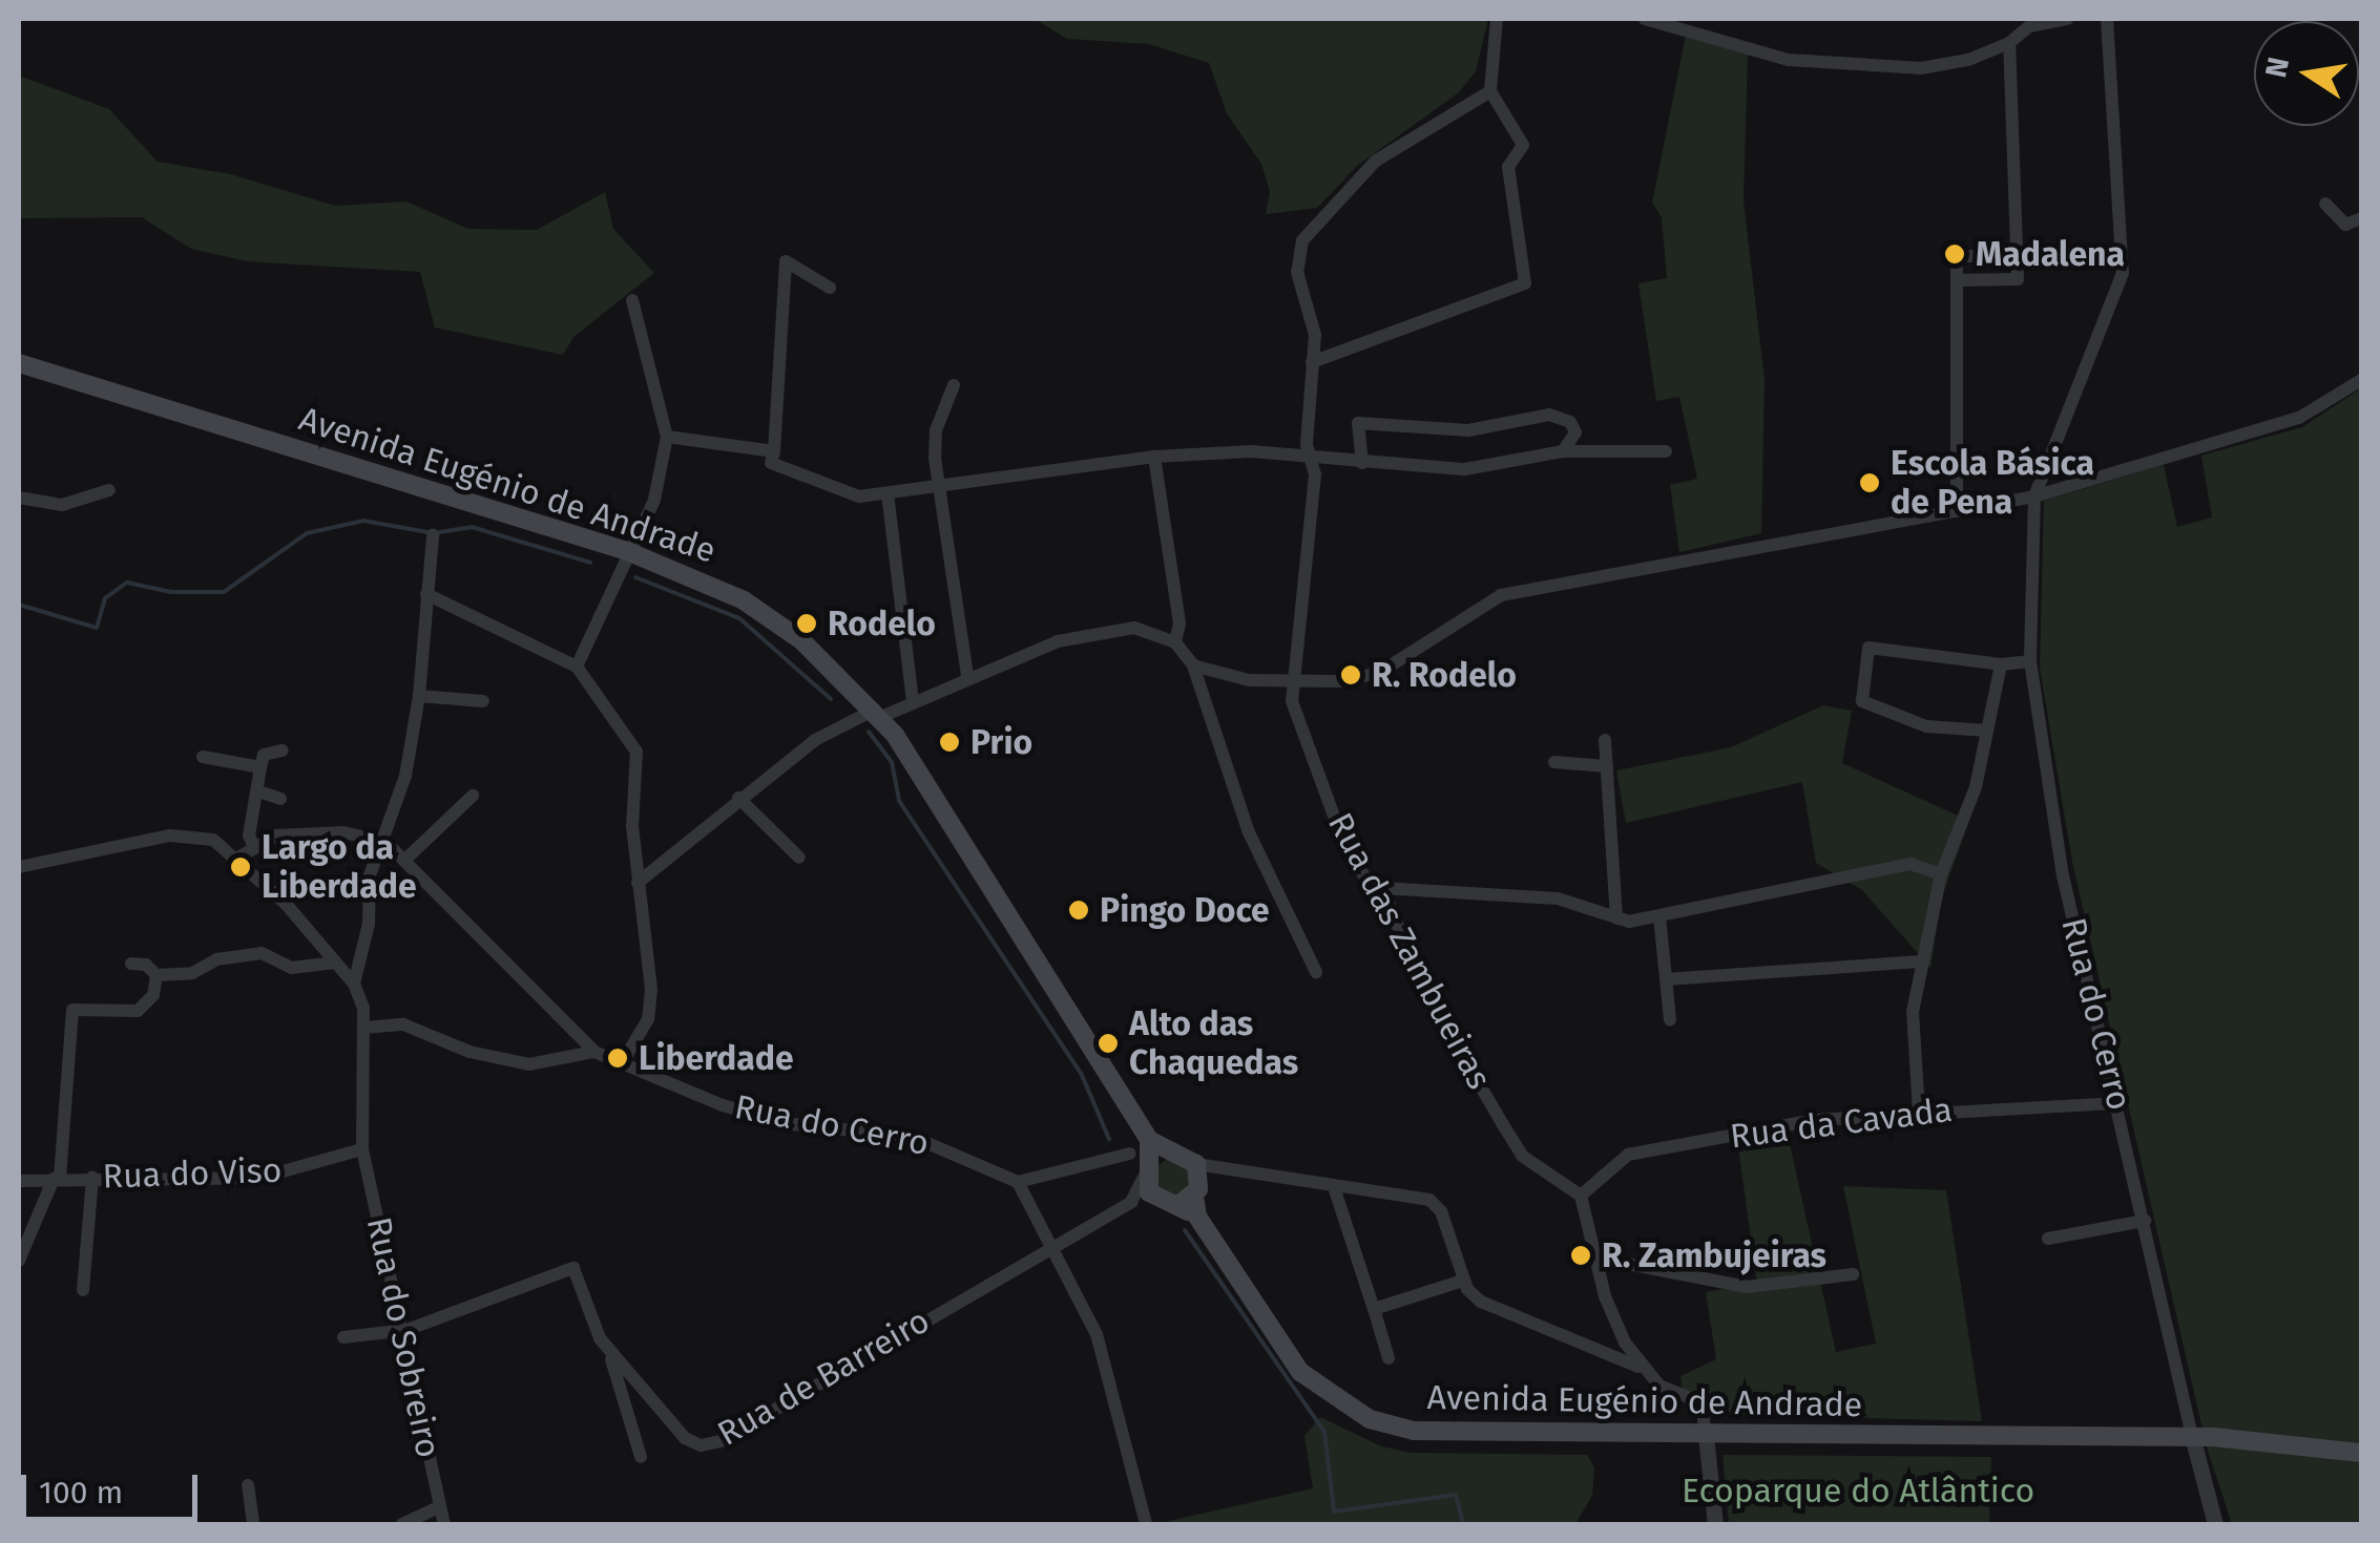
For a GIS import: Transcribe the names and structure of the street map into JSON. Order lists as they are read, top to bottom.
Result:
{
  "streets": {
    "main road": ["Avenida Eugénio de Andrade"],
    "street": [
      "Rua das Zambueiras",
      "Rua do Cerro",
      "Rua da Cavada",
      "Rua do Viso",
      "Rua do Sobreiro",
      "Rua de Barreiro"
    ]
  },
  "crossings": [
    ["Avenida Eugénio de Andrade", "Rua do Cerro"],
    ["Rua das Zambueiras", "Rua da Cavada"],
    ["Rua do Cerro", "Rua da Cavada"],
    ["Rua do Viso", "Rua do Sobreiro"],
    ["Rua do Sobreiro", "Rua de Barreiro"]
  ],
  "parks": ["Ecoparque do Atlântico"],
  "places": [
    "Madalena",
    "Escola Básica de Pena",
    "Rodelo",
    "R. Rodelo",
    "Prio",
    "Largo da Liberdade",
    "Pingo Doce",
    "Alto das Chaquedas",
    "Liberdade",
    "R. Zambujeiras"
  ],
  "scale_bar": "100 m",
  "north": "left"
}
